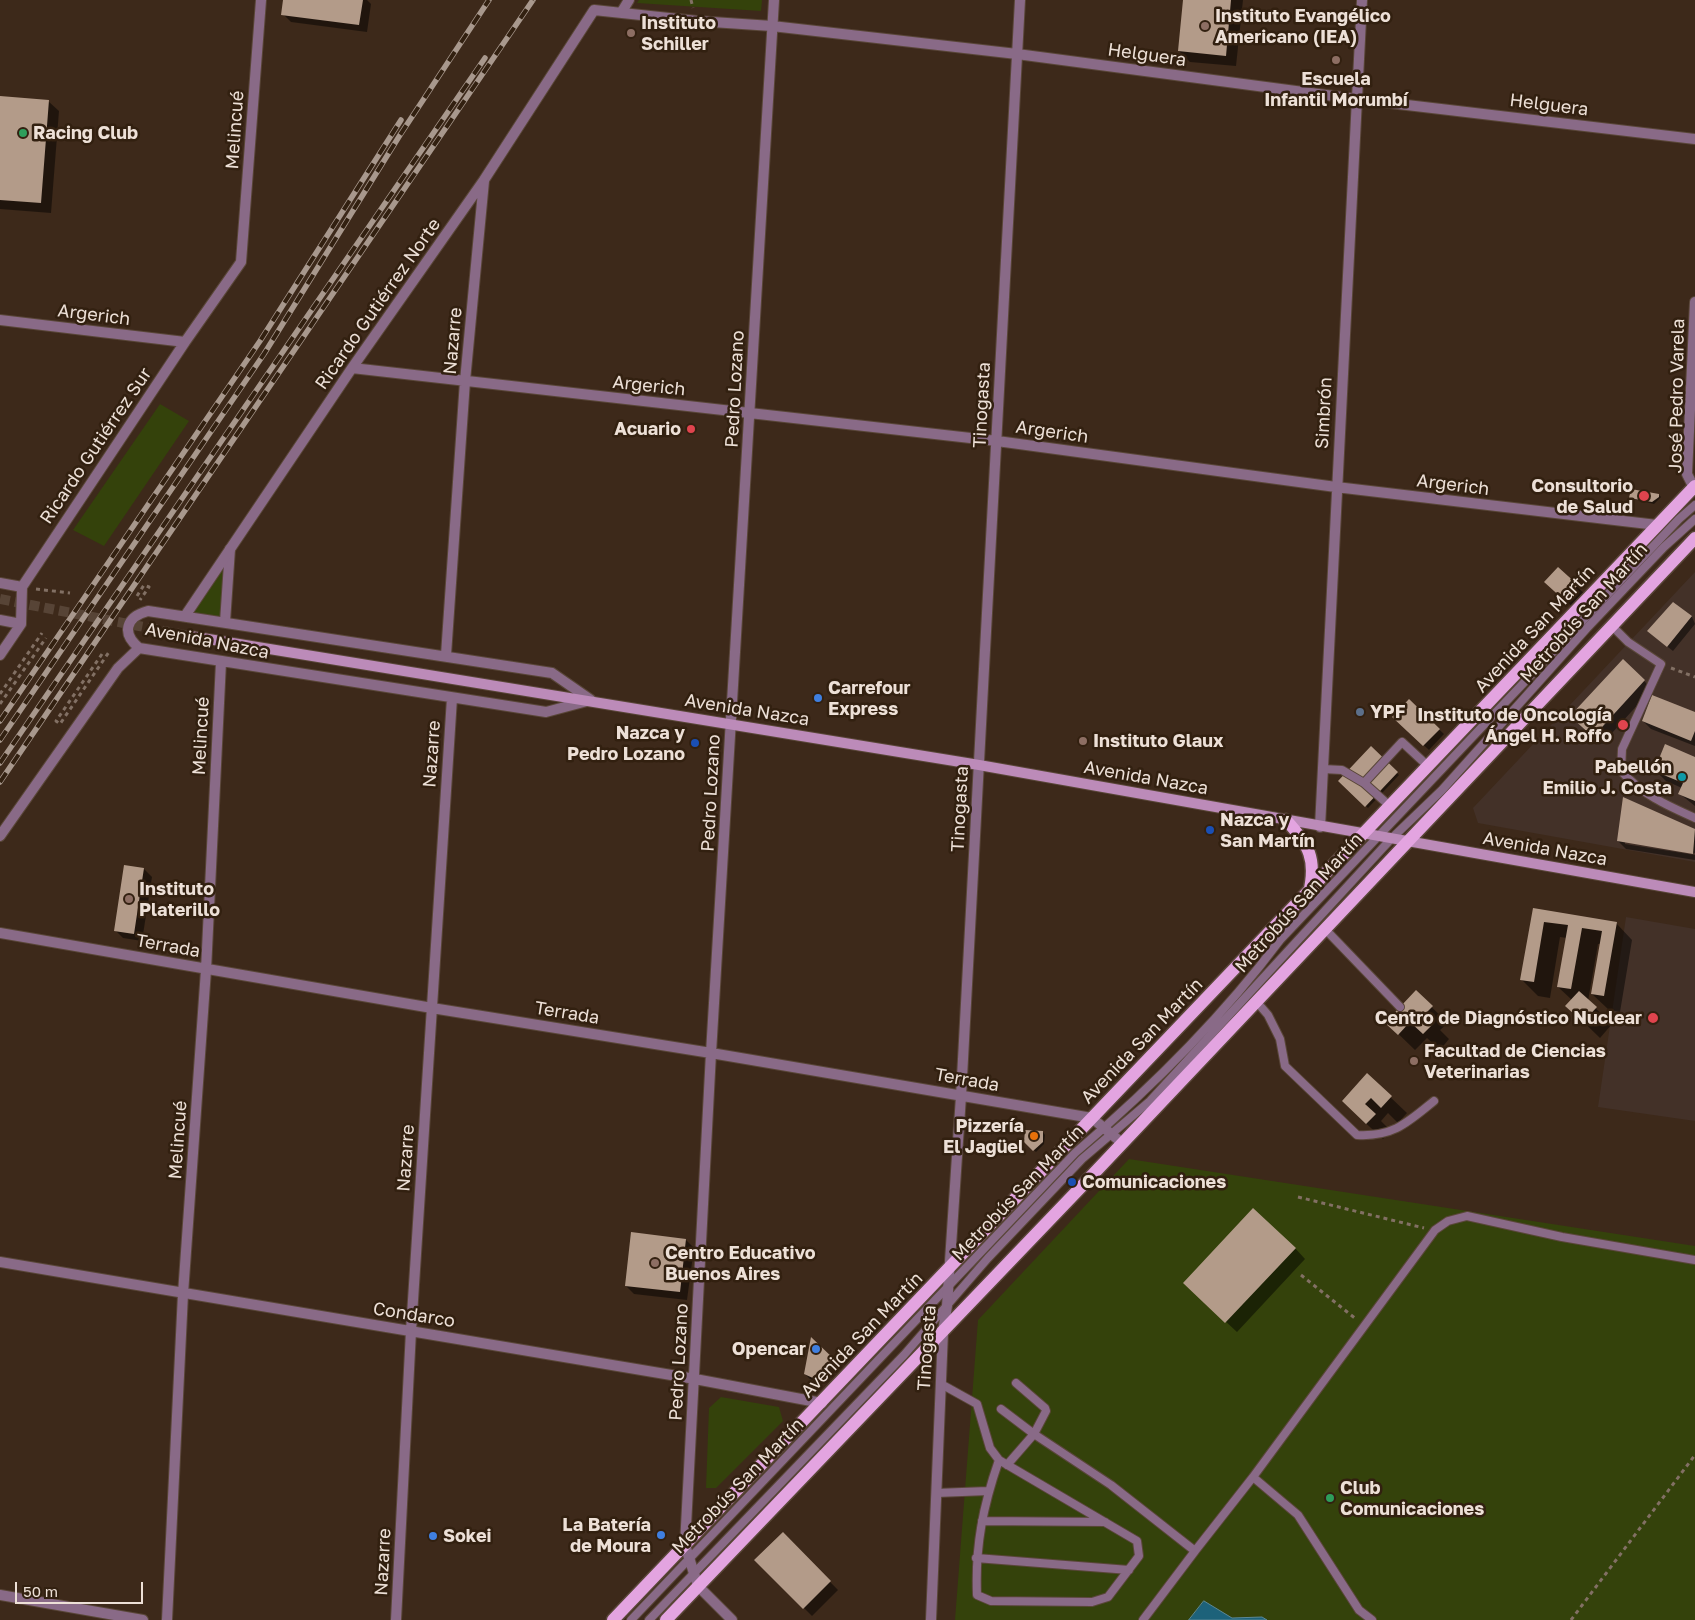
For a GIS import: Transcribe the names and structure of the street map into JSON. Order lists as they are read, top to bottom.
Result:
{
  "streets": {
    "main road": ["Avenida San Martín", "Avenida Nazca"],
    "street": [
      "Helguera",
      "Melincué",
      "Ricardo Gutiérrez Norte",
      "Argerich",
      "Nazarre",
      "Pedro Lozano",
      "José Pedro Varela",
      "Tinogasta",
      "Simbrón",
      "Ricardo Gutiérrez Sur",
      "Terrada",
      "Condarco"
    ],
    "lane": ["Metrobús San Martín"]
  },
  "crossings": [
    ["Helguera", "Ricardo Gutiérrez Norte"],
    ["Helguera", "Pedro Lozano"],
    ["Helguera", "Tinogasta"],
    ["Helguera", "Simbrón"],
    ["Melincué", "Ricardo Gutiérrez Sur"],
    ["Melincué", "Avenida Nazca"],
    ["Melincué", "Terrada"],
    ["Melincué", "Condarco"],
    ["Ricardo Gutiérrez Norte", "Argerich"],
    ["Ricardo Gutiérrez Norte", "Nazarre"],
    ["Ricardo Gutiérrez Norte", "Avenida Nazca"],
    ["Argerich", "Nazarre"],
    ["Argerich", "Pedro Lozano"],
    ["Argerich", "Tinogasta"],
    ["Argerich", "Simbrón"],
    ["Argerich", "Ricardo Gutiérrez Sur"],
    ["Argerich", "Avenida San Martín"],
    ["Nazarre", "Avenida Nazca"],
    ["Nazarre", "Terrada"],
    ["Nazarre", "Condarco"],
    ["Pedro Lozano", "Metrobús San Martín"],
    ["Pedro Lozano", "Avenida San Martín"],
    ["Pedro Lozano", "Avenida Nazca"],
    ["Pedro Lozano", "Terrada"],
    ["Pedro Lozano", "Condarco"],
    ["José Pedro Varela", "Avenida San Martín"],
    ["Tinogasta", "Metrobús San Martín"],
    ["Tinogasta", "Avenida San Martín"],
    ["Tinogasta", "Avenida Nazca"],
    ["Tinogasta", "Terrada"],
    ["Simbrón", "Avenida Nazca"],
    ["Metrobús San Martín", "Avenida Nazca"],
    ["Avenida San Martín", "Avenida Nazca"],
    ["Avenida San Martín", "Terrada"],
    ["Avenida San Martín", "Condarco"]
  ],
  "places": [
    "Instituto Evangélico Americano (IEA)",
    "Instituto Schiller",
    "Escuela Infantil Morumbí",
    "Racing Club",
    "Acuario",
    "Consultorio de Salud",
    "Carrefour Express",
    "YPF",
    "Instituto de Oncología Ángel H. Roffo",
    "Instituto Glaux",
    "Nazca y Pedro Lozano",
    "Pabellón Emilio J. Costa",
    "Nazca y San Martín",
    "Instituto Platerillo",
    "Centro de Diagnóstico Nuclear",
    "Facultad de Ciencias Veterinarias",
    "Pizzería El Jagüel",
    "Comunicaciones",
    "Centro Educativo Buenos Aires",
    "Opencar",
    "Club Comunicaciones",
    "La Batería de Moura",
    "Sokei"
  ],
  "scale_bar": "50 m"
}
